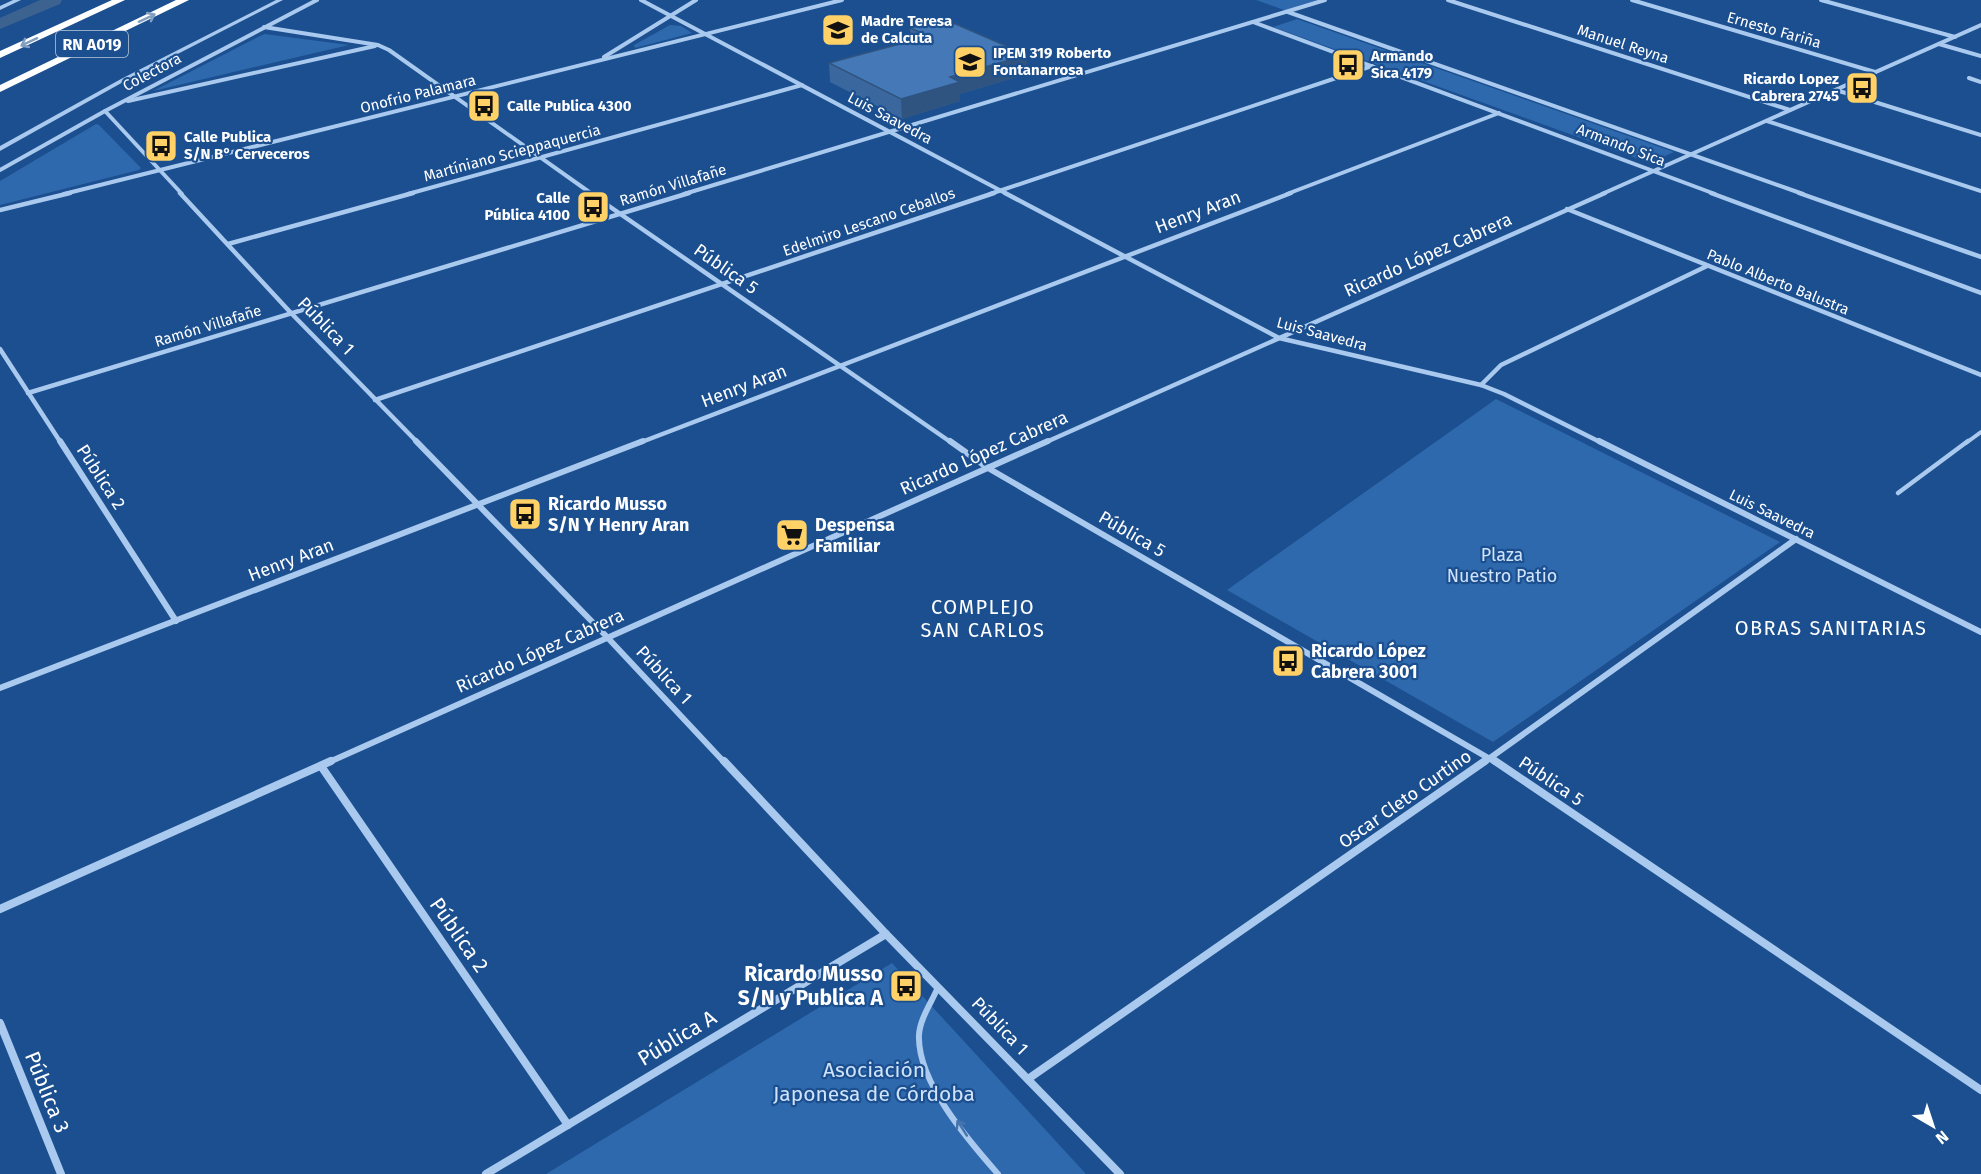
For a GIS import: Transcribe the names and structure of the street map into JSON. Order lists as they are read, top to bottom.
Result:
{
  "streets": {
    "highway": ["RN A019"],
    "street": [
      "Ernesto Fariña",
      "Manuel Reyna",
      "Colectora",
      "Onofrio Palamara",
      "Luis Saavedra",
      "Armando Sica",
      "Martíniano Scieppaquercia",
      "Ramón Villafañe",
      "Henry Aran",
      "Edelmiro Lescano Ceballos",
      "Ricardo López Cabrera",
      "Pública 5",
      "Pablo Alberto Balustra",
      "Pública 1",
      "Pública 2",
      "Oscar Cleto Curtino",
      "Pública A",
      "Pública 3"
    ]
  },
  "crossings": [
    ["Ernesto Fariña", "Ricardo López Cabrera"],
    ["Manuel Reyna", "Ricardo López Cabrera"],
    ["Colectora", "Pública 5"],
    ["Colectora", "Pública 1"],
    ["Onofrio Palamara", "Luis Saavedra"],
    ["Onofrio Palamara", "Pública 5"],
    ["Onofrio Palamara", "Pública 1"],
    ["Luis Saavedra", "Martíniano Scieppaquercia"],
    ["Luis Saavedra", "Ramón Villafañe"],
    ["Luis Saavedra", "Henry Aran"],
    ["Luis Saavedra", "Edelmiro Lescano Ceballos"],
    ["Luis Saavedra", "Ricardo López Cabrera"],
    ["Luis Saavedra", "Oscar Cleto Curtino"],
    ["Armando Sica", "Ramón Villafañe"],
    ["Armando Sica", "Henry Aran"],
    ["Armando Sica", "Edelmiro Lescano Ceballos"],
    ["Armando Sica", "Ricardo López Cabrera"],
    ["Martíniano Scieppaquercia", "Pública 5"],
    ["Martíniano Scieppaquercia", "Pública 1"],
    ["Ramón Villafañe", "Pública 5"],
    ["Ramón Villafañe", "Pública 1"],
    ["Ramón Villafañe", "Pública 2"],
    ["Henry Aran", "Pública 5"],
    ["Henry Aran", "Pública 1"],
    ["Henry Aran", "Pública 2"],
    ["Edelmiro Lescano Ceballos", "Pública 5"],
    ["Edelmiro Lescano Ceballos", "Pública 1"],
    ["Ricardo López Cabrera", "Pública 5"],
    ["Ricardo López Cabrera", "Pablo Alberto Balustra"],
    ["Ricardo López Cabrera", "Pública 1"],
    ["Ricardo López Cabrera", "Pública 2"],
    ["Pública 5", "Oscar Cleto Curtino"],
    ["Pública 1", "Oscar Cleto Curtino"],
    ["Pública 1", "Pública A"],
    ["Pública 2", "Pública A"]
  ],
  "districts": ["COMPLEJO SAN CARLOS", "OBRAS SANITARIAS"],
  "parks": ["Plaza Nuestro Patio", "Asociación Japonesa de Córdoba"],
  "places": {
    "school or university": ["Madre Teresa de Calcuta", "IPEM 319 Roberto Fontanarrosa"],
    "bus stop": [
      "Armando Sica 4179",
      "Ricardo Lopez Cabrera 2745",
      "Calle Publica 4300",
      "Calle Publica S/N B° Cerveceros",
      "Calle Pública 4100",
      "Ricardo Musso S/N Y Henry Aran",
      "Ricardo López Cabrera 3001",
      "Ricardo Musso S/N y Publica A"
    ],
    "supermarket": ["Despensa Familiar"]
  },
  "north": "bottom right"
}
